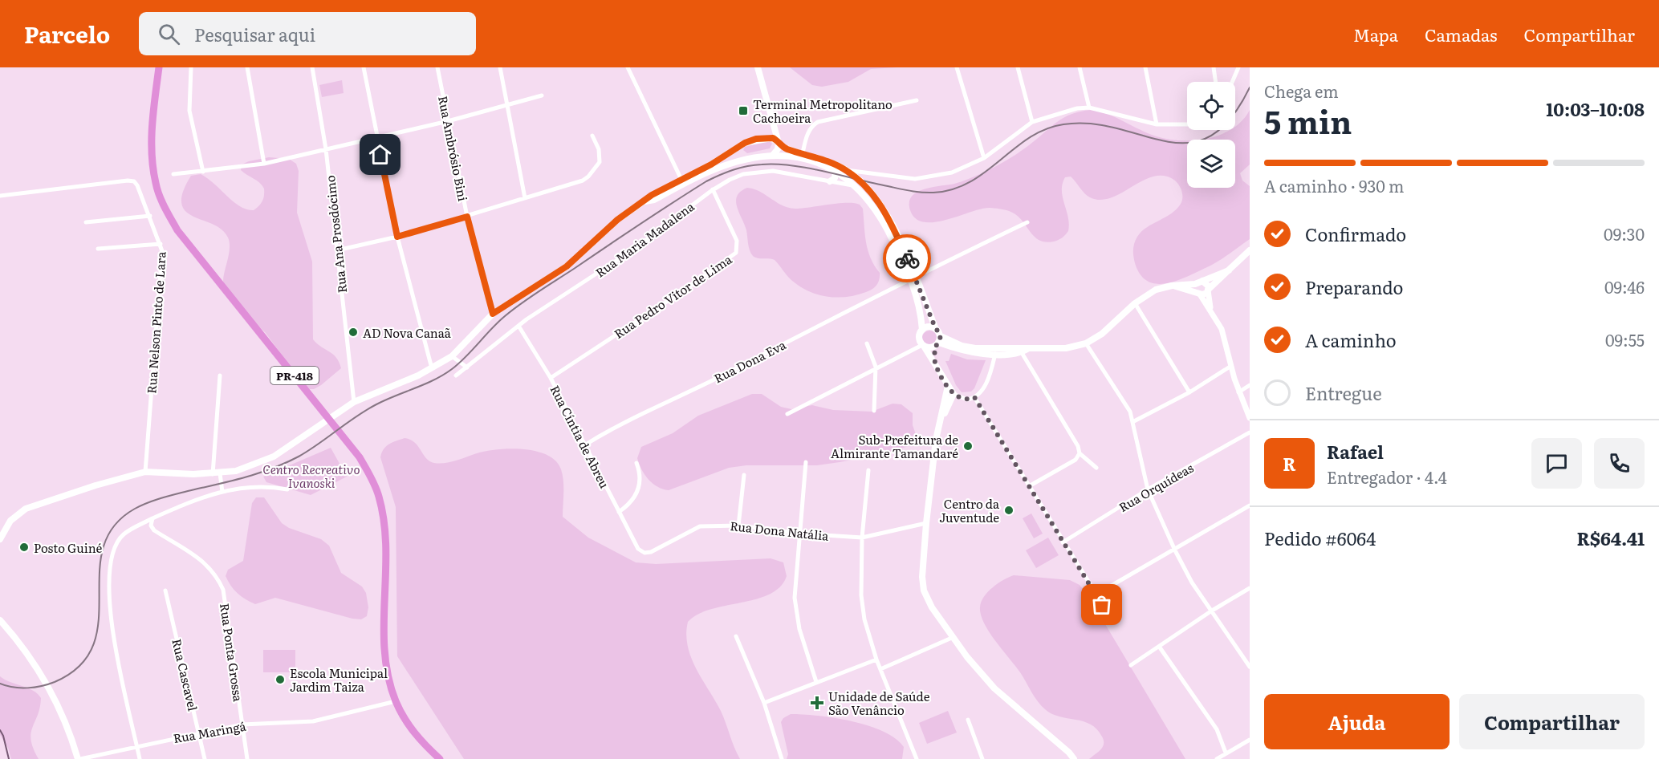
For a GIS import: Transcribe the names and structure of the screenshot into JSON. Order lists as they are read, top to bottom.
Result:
{
  "streets": {
    "highway": ["PR-418"],
    "street": [
      "Rua Ambrósio Bini",
      "Rua Ana Prosdócimo",
      "Rua Maria Madalena",
      "Rua Pedro Vitor de Lima",
      "Rua Nelson Pinto de Lara",
      "Rua Dona Eva",
      "Rua Cíntia de Abreu",
      "Rua Orquídeas",
      "Rua Dona Natália",
      "Rua Ponta Grossa",
      "Rua Cascavel",
      "Rua Maringá"
    ]
  },
  "crossings": [
    ["Rua Maria Madalena", "Rua Pedro Vitor de Lima"],
    ["Rua Maria Madalena", "Rua Cíntia de Abreu"],
    ["Rua Pedro Vitor de Lima", "Rua Cíntia de Abreu"],
    ["Rua Dona Eva", "Rua Cíntia de Abreu"],
    ["PR-418", "Rua Maringá"],
    ["Rua Cíntia de Abreu", "Rua Dona Natália"],
    ["Rua Ponta Grossa", "Rua Maringá"],
    ["Rua Cascavel", "Rua Maringá"]
  ],
  "parks": ["Centro Recreativo Ivanoski"],
  "places": {
    "transit": ["Terminal Metropolitano Cachoeira"],
    "other": [
      "AD Nova Canaã",
      "Sub-Prefeitura de Almirante Tamandaré",
      "Centro da Juventude",
      "Posto Guiné",
      "Escola Municipal Jardim Taiza"
    ],
    "health": ["Unidade de Saúde São Venâncio"]
  },
  "page": {
    "header": "Parcelo",
    "search": "Pesquisar aqui",
    "nav": ["Mapa", "Camadas", "Compartilhar"],
    "heading": ["5 min", "Chega em", "10:03–10:08"],
    "panel": [
      "Rafael",
      "Entregador · 4.4",
      "Pedido #6064",
      "R$64.41"
    ],
    "bar": "A caminho · 930 m",
    "list": [
      ["Confirmado", "09:30"],
      ["Preparando", "09:46"],
      ["A caminho", "09:55"],
      "Entregue"
    ],
    "round": "R",
    "buttons": ["Ajuda", "Compartilhar"]
  }
}
